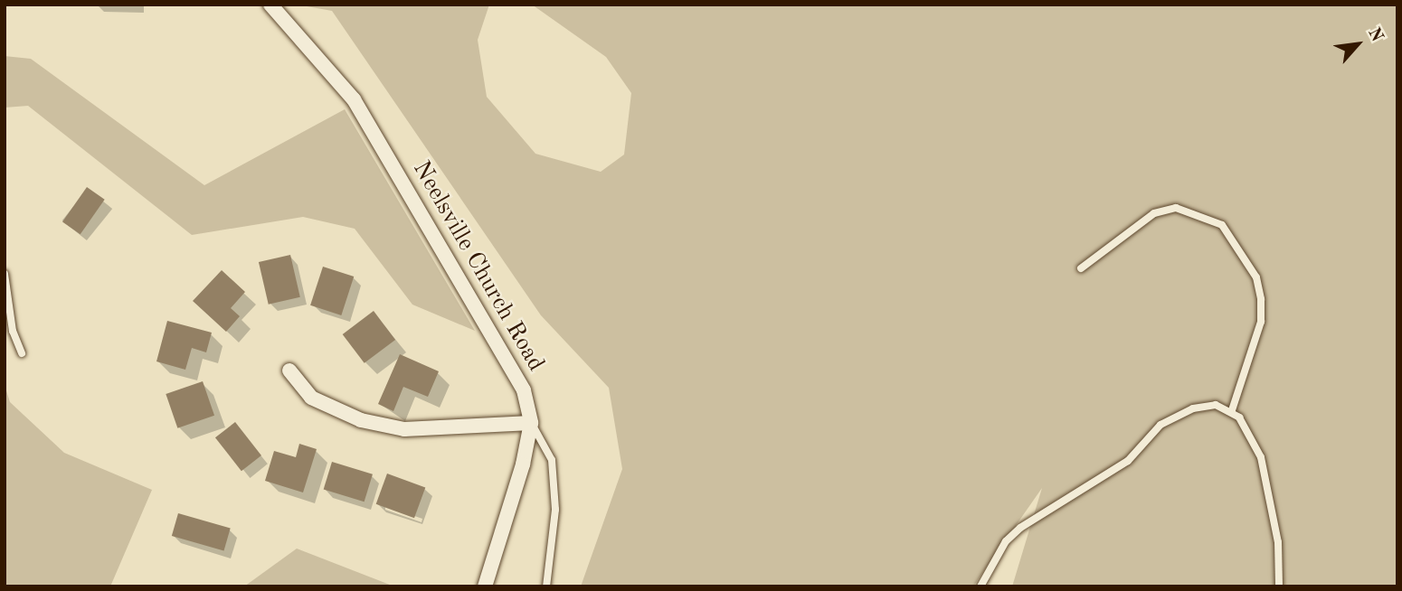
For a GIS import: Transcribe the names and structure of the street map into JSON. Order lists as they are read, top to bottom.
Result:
{
  "streets": {
    "street": ["Neelsville Church Road"]
  },
  "north": "top right"
}
